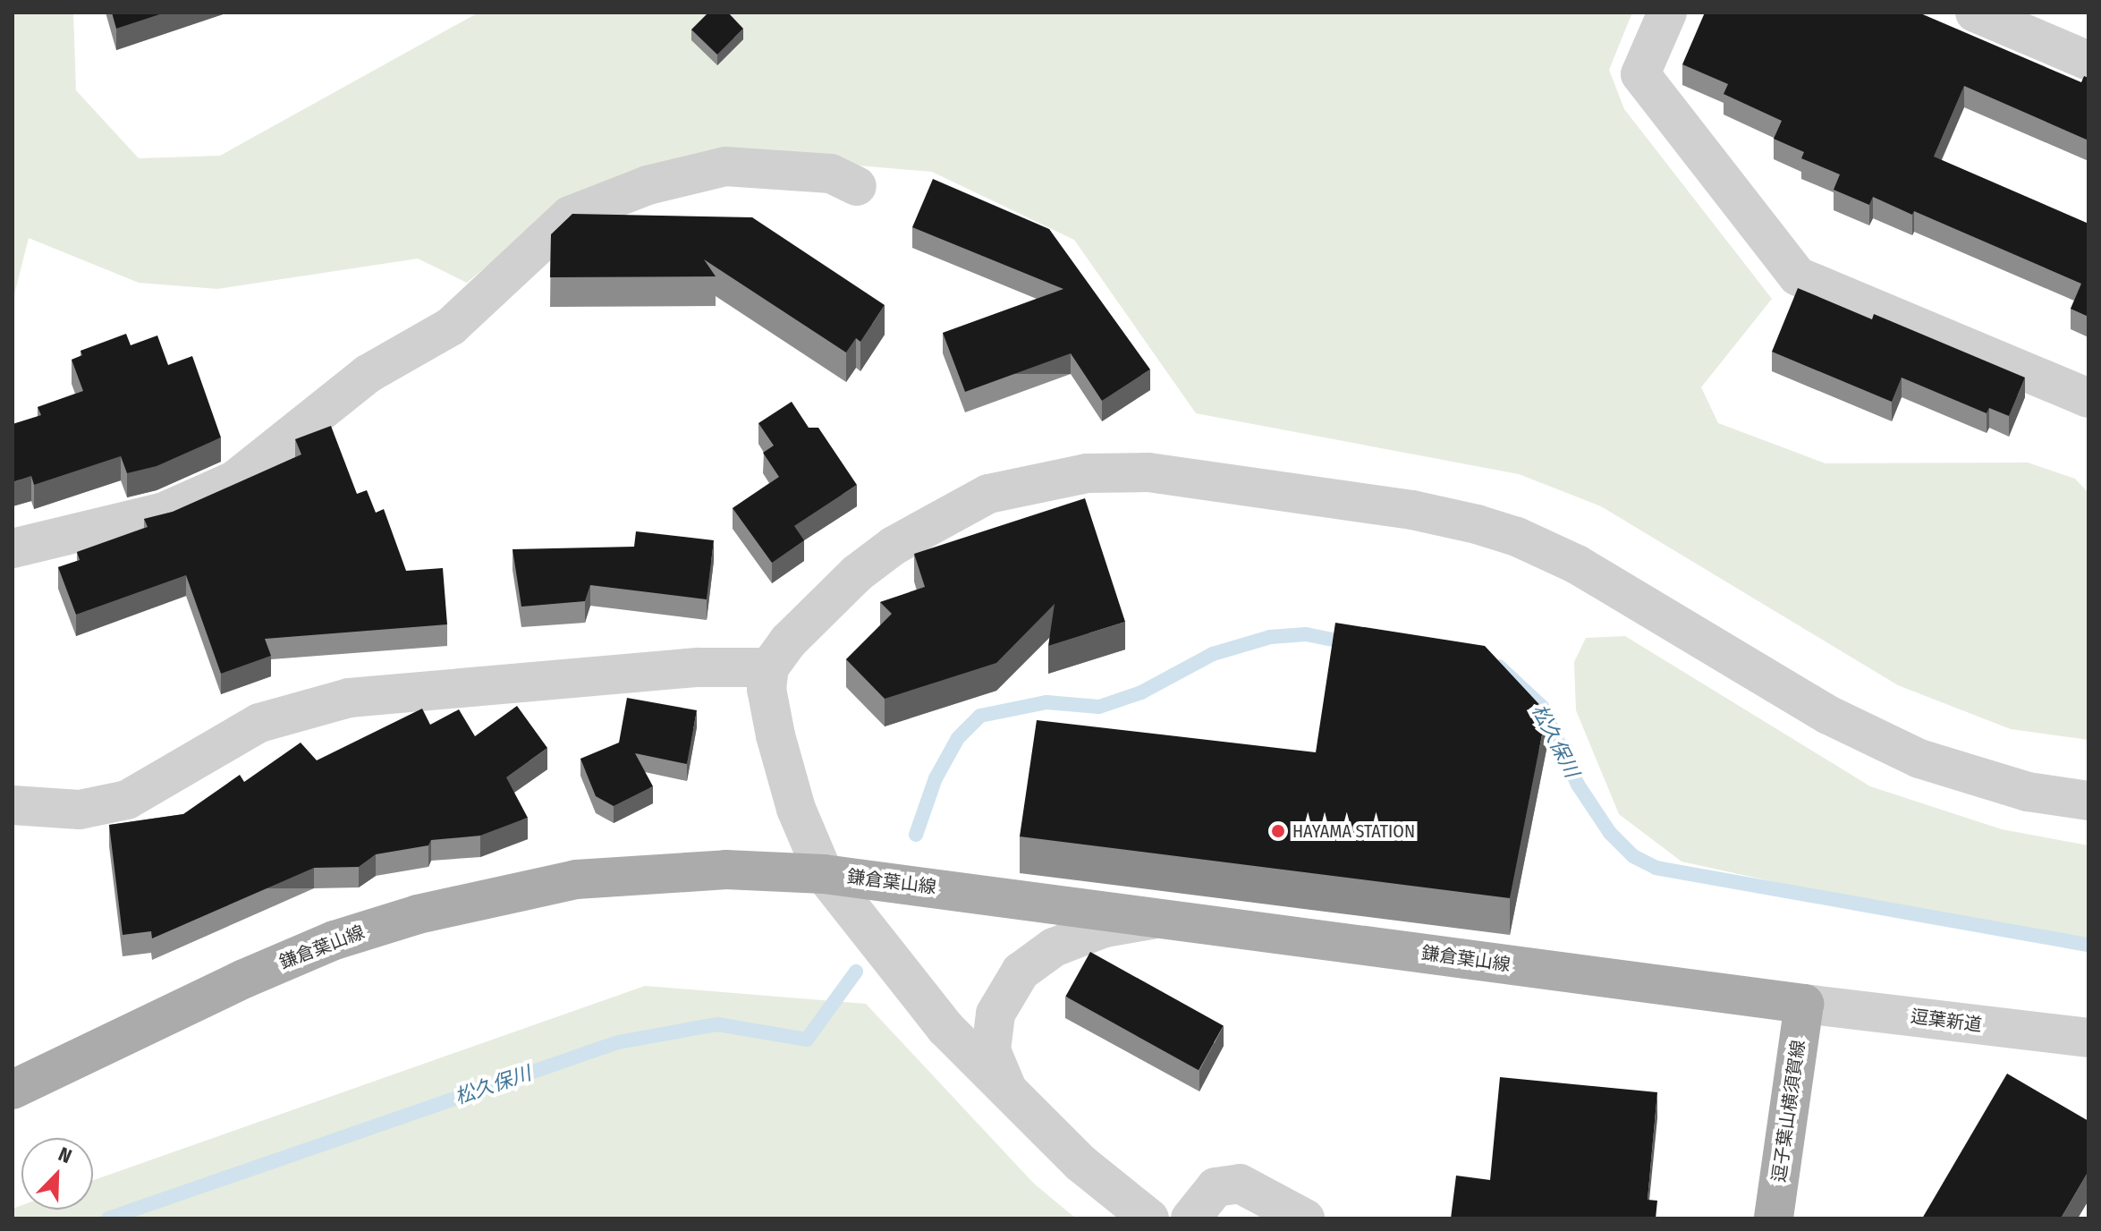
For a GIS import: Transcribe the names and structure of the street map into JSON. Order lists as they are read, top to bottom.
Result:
{
  "streets": {
    "main road": ["鎌倉葉山線", "逗子葉山横須賀線"],
    "street": ["逗葉新道"]
  },
  "crossings": [
    ["鎌倉葉山線", "逗葉新道"],
    ["鎌倉葉山線", "逗子葉山横須賀線"],
    ["逗葉新道", "逗子葉山横須賀線"]
  ],
  "water": ["松久保川"],
  "places": ["HAYAMA STATION"],
  "north": "top right"
}
